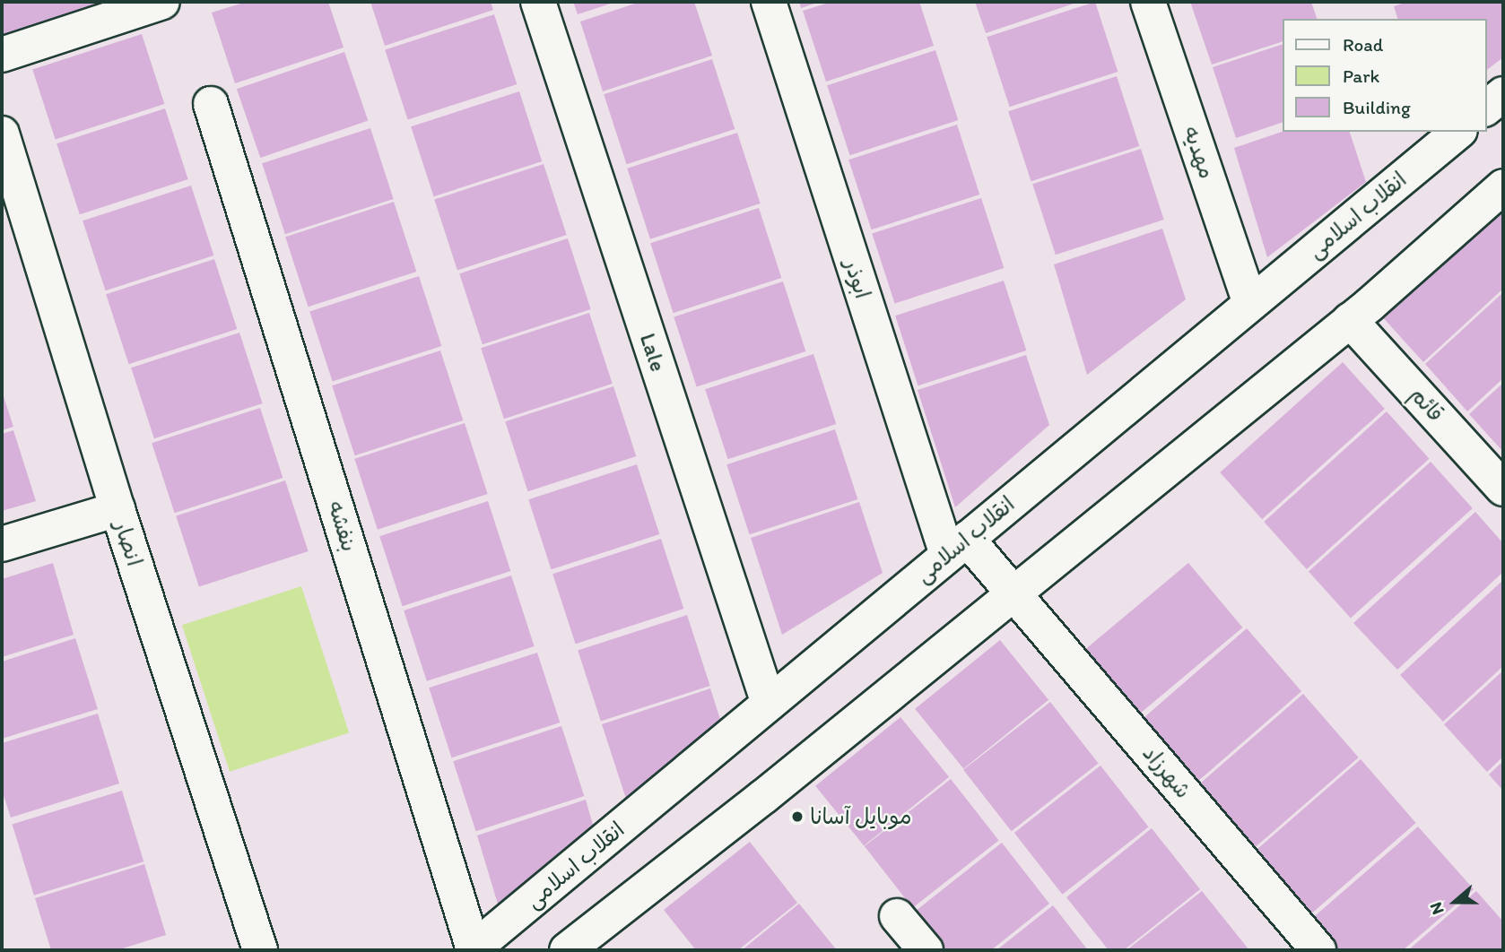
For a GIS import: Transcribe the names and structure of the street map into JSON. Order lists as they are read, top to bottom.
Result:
{
  "streets": {
    "street": [
      "مهدیه",
      "انقلاب اسلامی",
      "ابوذر",
      "Lale",
      "قائم",
      "بنفشه",
      "انصار",
      "شهرزاد"
    ]
  },
  "crossings": [
    ["مهدیه", "انقلاب اسلامی"],
    ["انقلاب اسلامی", "ابوذر"],
    ["انقلاب اسلامی", "Lale"],
    ["انقلاب اسلامی", "بنفشه"],
    ["انقلاب اسلامی", "شهرزاد"],
    ["ابوذر", "شهرزاد"]
  ],
  "places": ["موبایل آسانا"],
  "legend": ["Road", "Park", "Building"],
  "north": "left"
}
